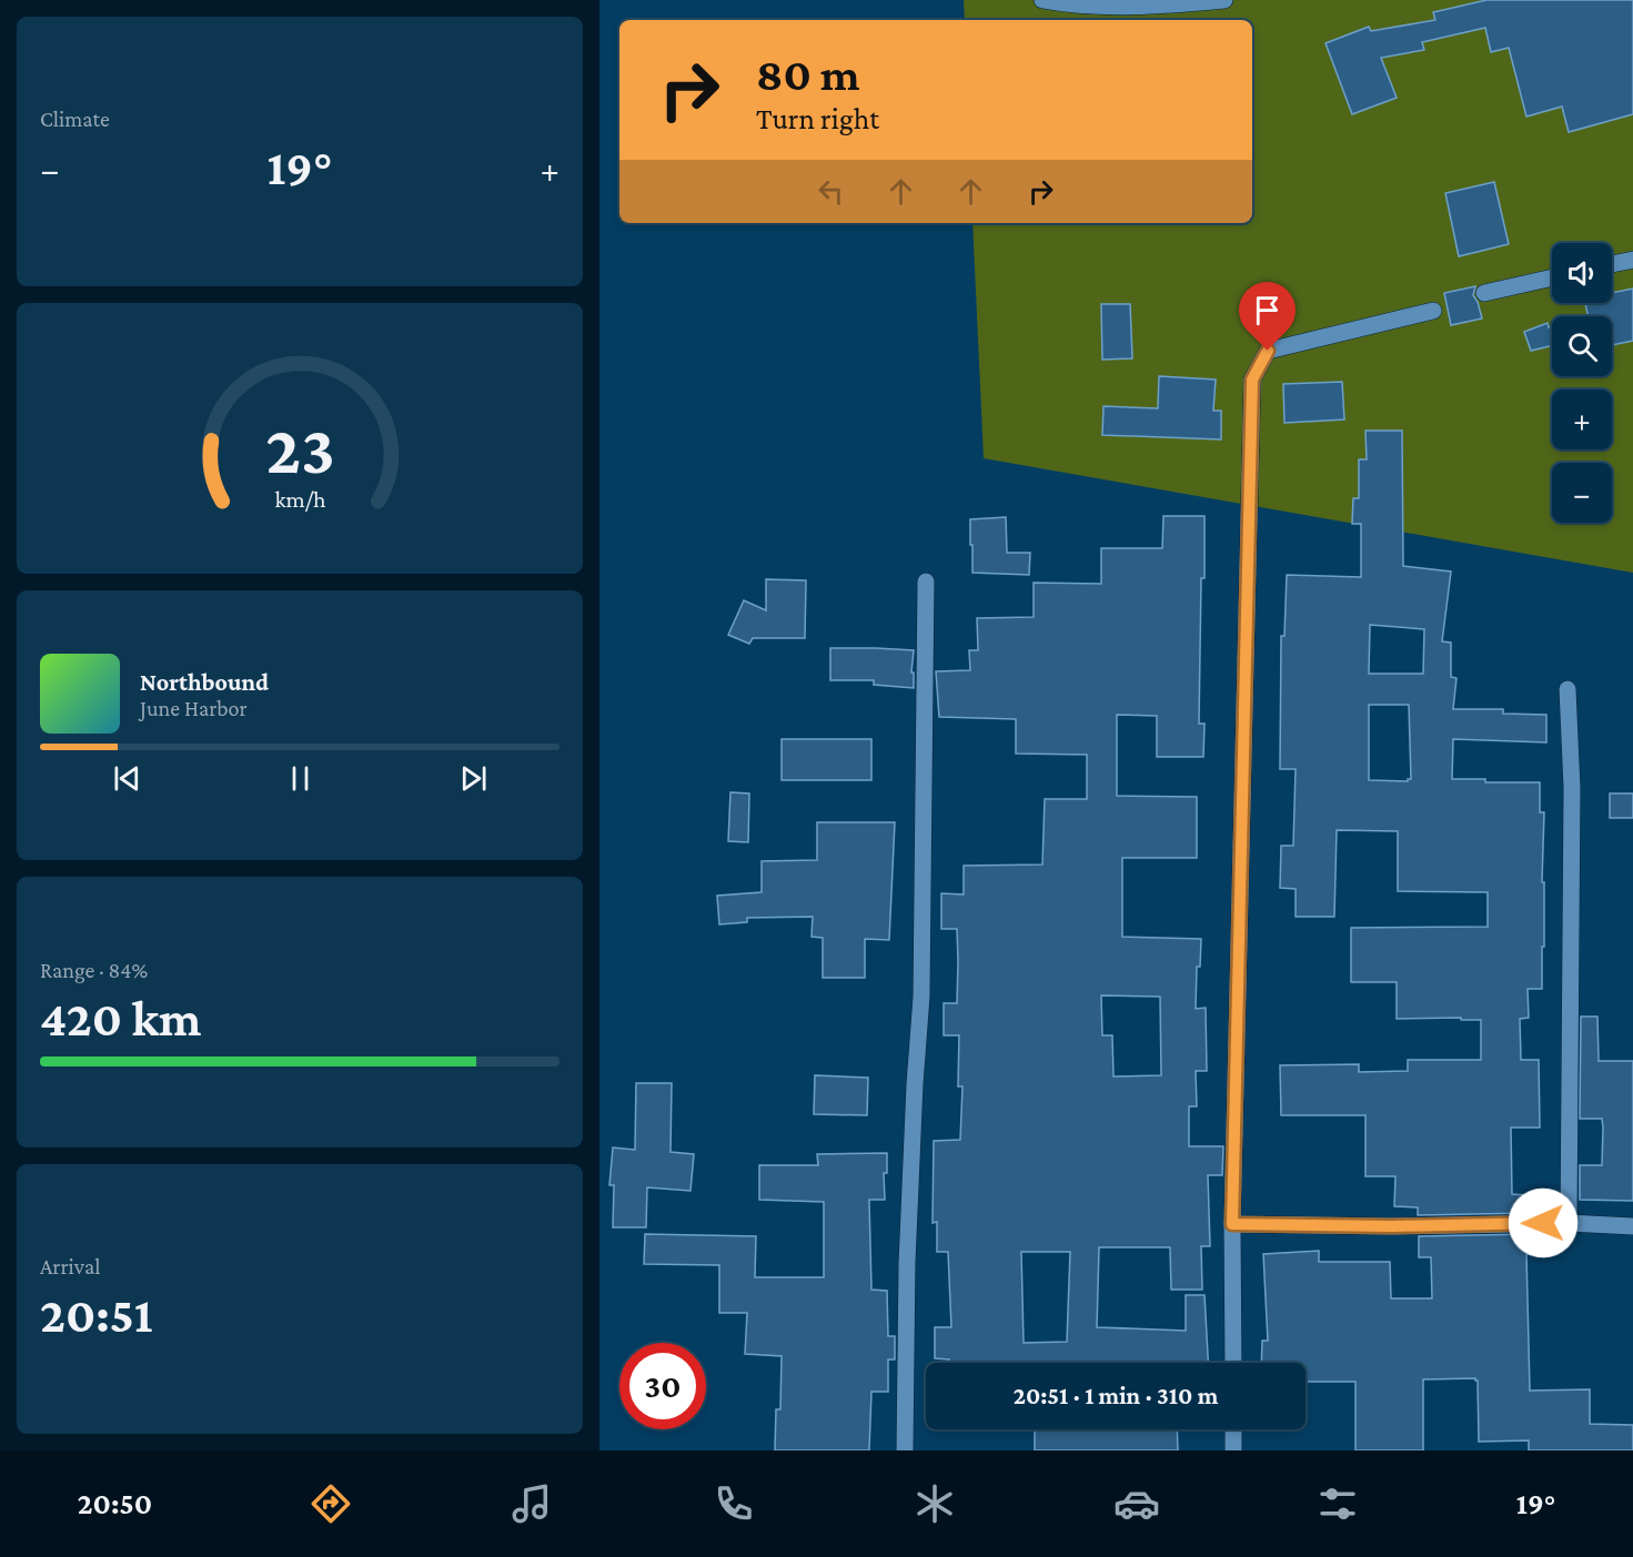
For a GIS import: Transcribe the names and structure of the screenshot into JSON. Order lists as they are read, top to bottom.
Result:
{
  "page": {
    "tile": [
      "Climate",
      ["Range · 84%", "420 km"],
      ["Arrival", "20:51"]
    ],
    "turn": ["80 m", "Turn right"],
    "heat": ["−", "19°", "+"],
    "map_buttons": ["+", "−"],
    "song": ["Northbound", "June Harbor"],
    "limit": "30",
    "trip": "20:51 · 1 min · 310 m",
    "tabs": ["20:50", "19°"],
    "gauge": ["23", "km/h"]
  }
}
